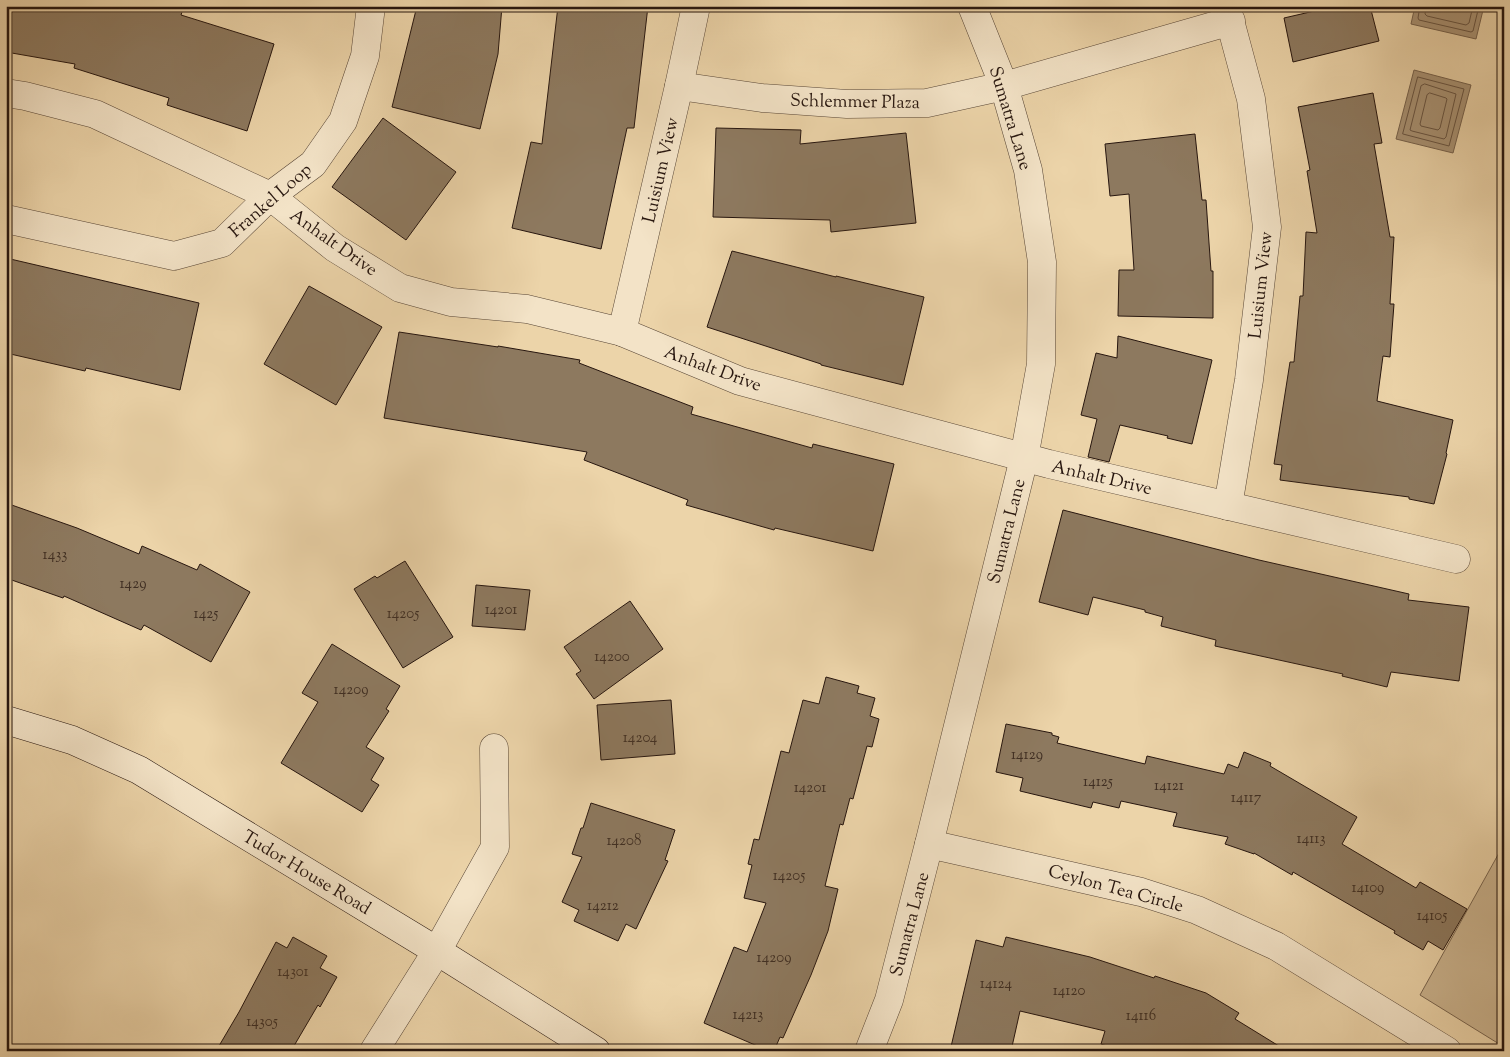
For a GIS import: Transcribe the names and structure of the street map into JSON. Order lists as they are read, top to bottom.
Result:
{
  "streets": {
    "street": [
      "Schlemmer Plaza",
      "Sumatra Lane",
      "Luisium View",
      "Frankel Loop",
      "Anhalt Drive",
      "Tudor House Road",
      "Ceylon Tea Circle"
    ]
  },
  "crossings": [
    ["Schlemmer Plaza", "Sumatra Lane"],
    ["Schlemmer Plaza", "Luisium View"],
    ["Sumatra Lane", "Anhalt Drive"],
    ["Sumatra Lane", "Ceylon Tea Circle"],
    ["Luisium View", "Anhalt Drive"],
    ["Frankel Loop", "Anhalt Drive"]
  ],
  "house_numbers": [
    "1433",
    "1429",
    "14201",
    "1425",
    "14205",
    "14200",
    "14209",
    "14204",
    "14129",
    "14125",
    "14121",
    "14201",
    "14117",
    "14113",
    "14208",
    "14205",
    "14109",
    "14212",
    "14105",
    "14209",
    "14301",
    "14124",
    "14120",
    "14213",
    "14116",
    "14305"
  ]
}
